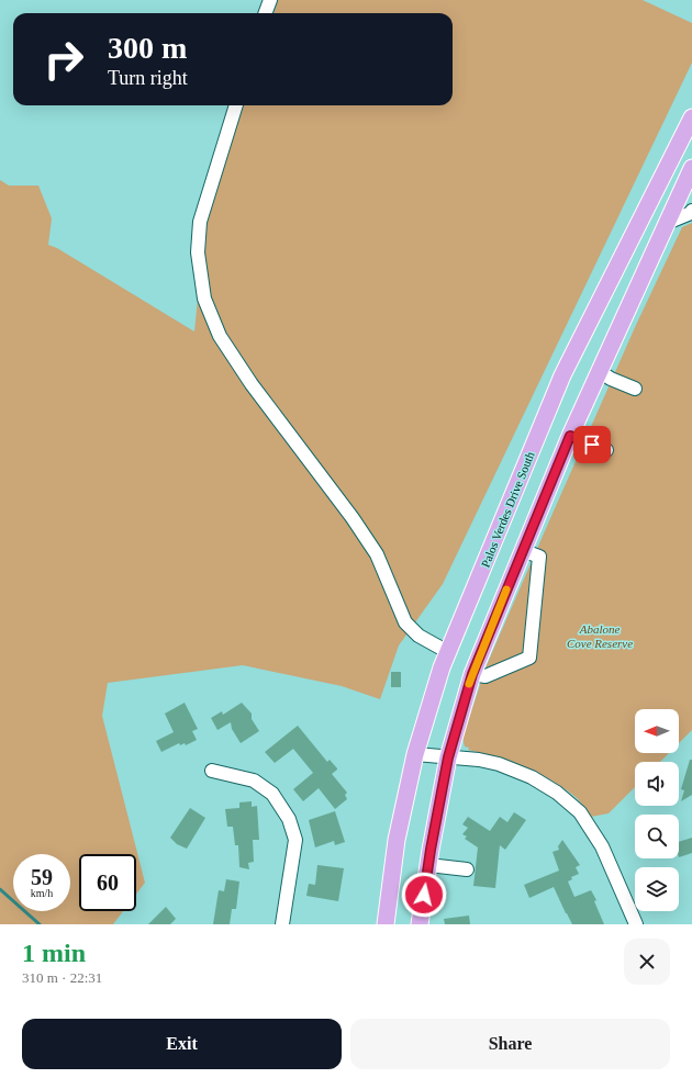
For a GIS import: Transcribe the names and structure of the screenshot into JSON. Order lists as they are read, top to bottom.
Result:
{
  "streets": {
    "main road": ["Palos Verdes Drive South"]
  },
  "parks": ["Abalone Cove Reserve"],
  "north": "left",
  "page": {
    "turn": ["300 m", "Turn right"],
    "speed": "59 km/h",
    "limit": "60",
    "heading": ["1 min", "310 m · 22:31"],
    "buttons": ["Exit", "Share"]
  }
}
